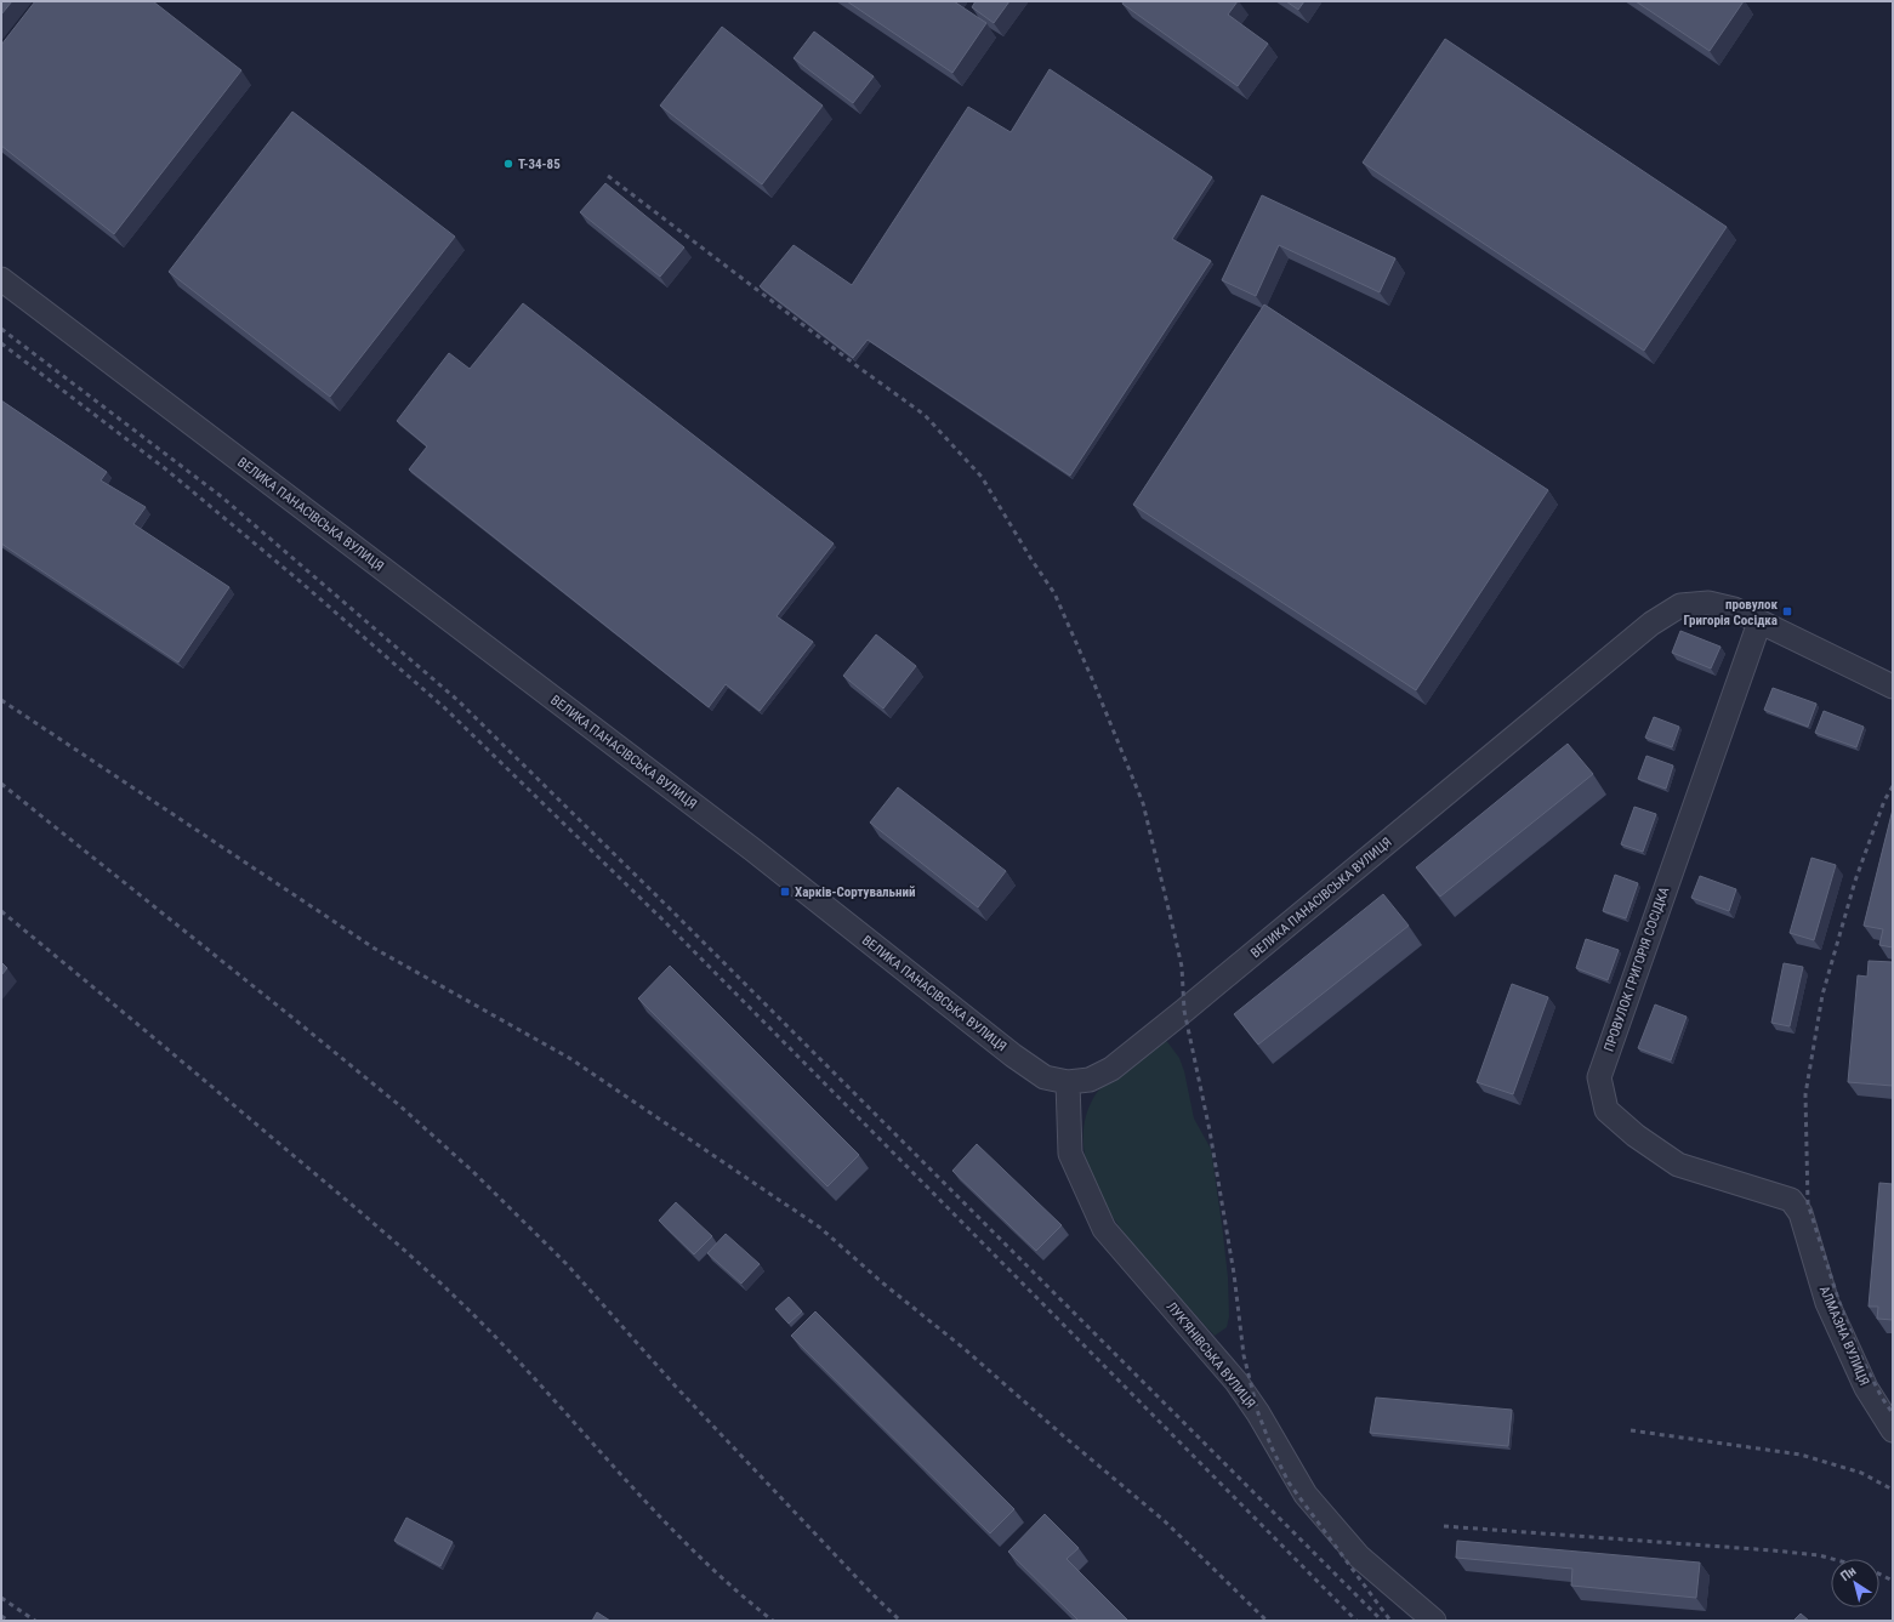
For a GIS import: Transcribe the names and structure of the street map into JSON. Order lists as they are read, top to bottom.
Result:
{
  "streets": {
    "street": [
      "ВЕЛИКА ПАНАСІВСЬКА ВУЛИЦЯ",
      "ПРОВУЛОК ГРИГОРІЯ СОСІДКА",
      "АЛМАЗНА ВУЛИЦЯ",
      "ЛУК’ЯНІВСЬКА ВУЛИЦЯ"
    ]
  },
  "crossings": [
    ["ВЕЛИКА ПАНАСІВСЬКА ВУЛИЦЯ", "ПРОВУЛОК ГРИГОРІЯ СОСІДКА"],
    ["ВЕЛИКА ПАНАСІВСЬКА ВУЛИЦЯ", "ЛУК’ЯНІВСЬКА ВУЛИЦЯ"],
    ["ПРОВУЛОК ГРИГОРІЯ СОСІДКА", "АЛМАЗНА ВУЛИЦЯ"]
  ],
  "places": {
    "other": ["Т-34-85"],
    "transit": ["провулок Григорія Сосідка", "Харків-Сортувальний"]
  },
  "north": "top left"
}
